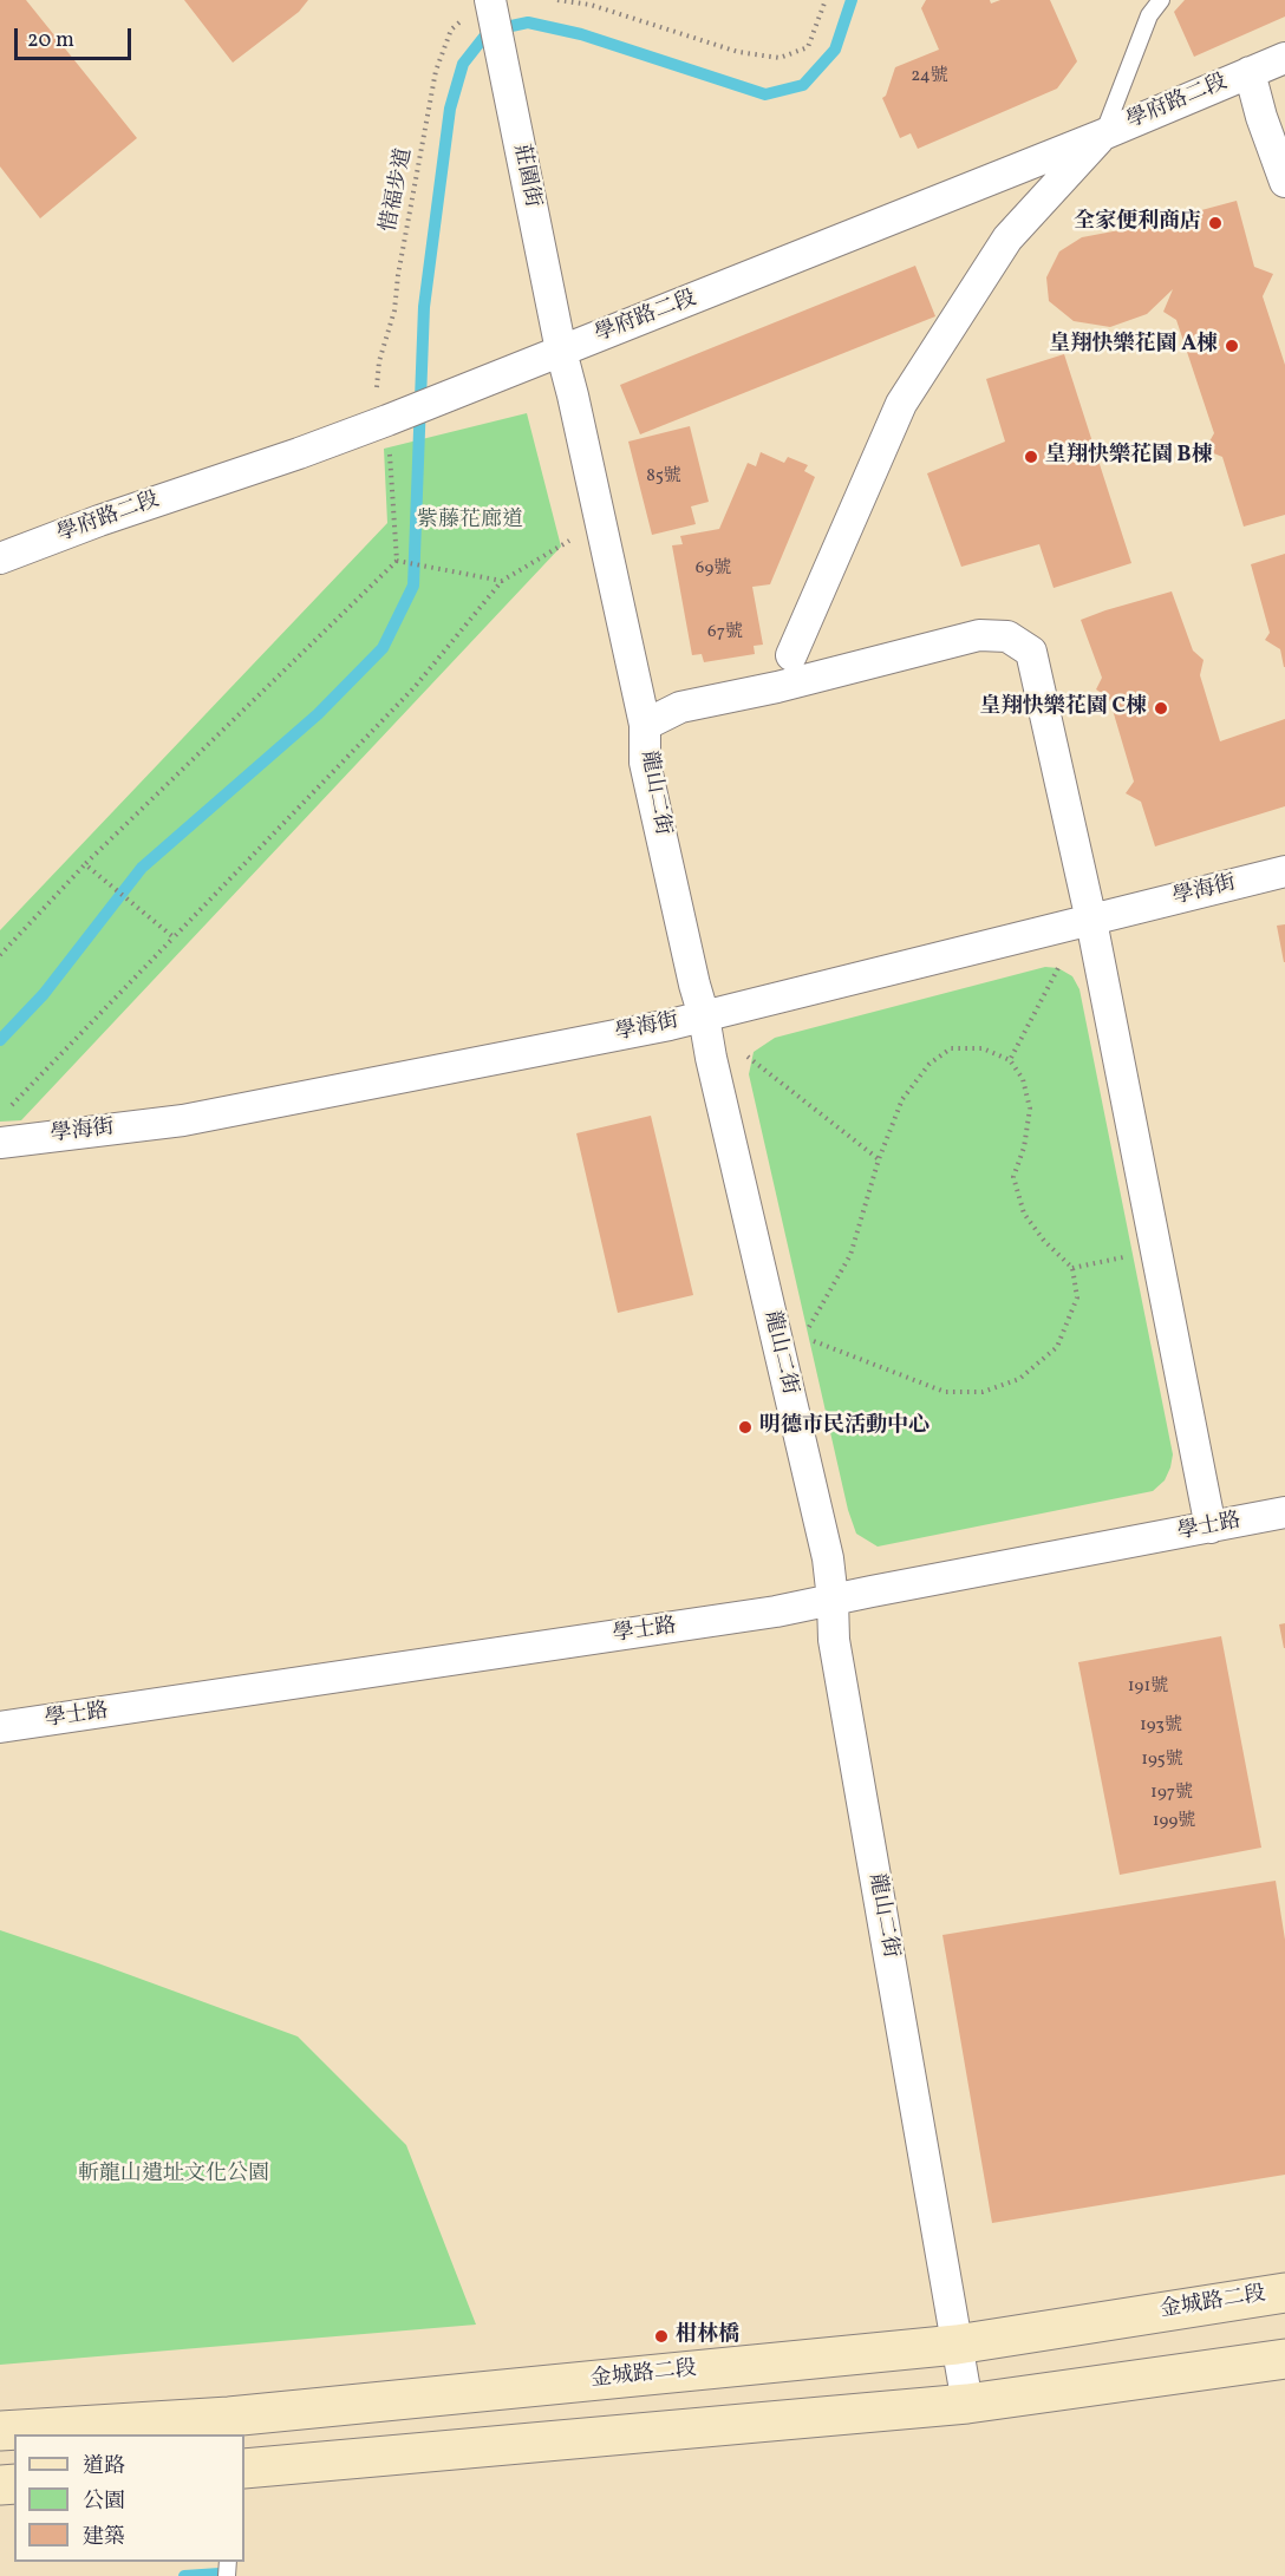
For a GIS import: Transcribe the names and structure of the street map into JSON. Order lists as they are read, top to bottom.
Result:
{
  "streets": {
    "main road": ["金城路二段"],
    "street": [
      "學府路二段",
      "莊園街",
      "龍山二街",
      "學海街",
      "學士路"
    ],
    "path": ["惜福步道"]
  },
  "crossings": [
    ["學府路二段", "莊園街"],
    ["學府路二段", "惜福步道"],
    ["學府路二段", "龍山二街"],
    ["莊園街", "龍山二街"],
    ["龍山二街", "學海街"],
    ["龍山二街", "學士路"],
    ["龍山二街", "金城路二段"]
  ],
  "parks": ["紫藤花廊道", "斬龍山遺址文化公園"],
  "places": [
    "全家便利商店",
    "皇翔快樂花園 A棟",
    "皇翔快樂花園 B棟",
    "皇翔快樂花園 C棟",
    "明德市民活動中心",
    "柑林橋"
  ],
  "house_numbers": [
    "24號",
    "85號",
    "69號",
    "67號",
    "191號",
    "193號",
    "195號",
    "197號",
    "199號"
  ],
  "legend": ["道路", "公園", "建築"],
  "scale_bar": "20 m"
}
